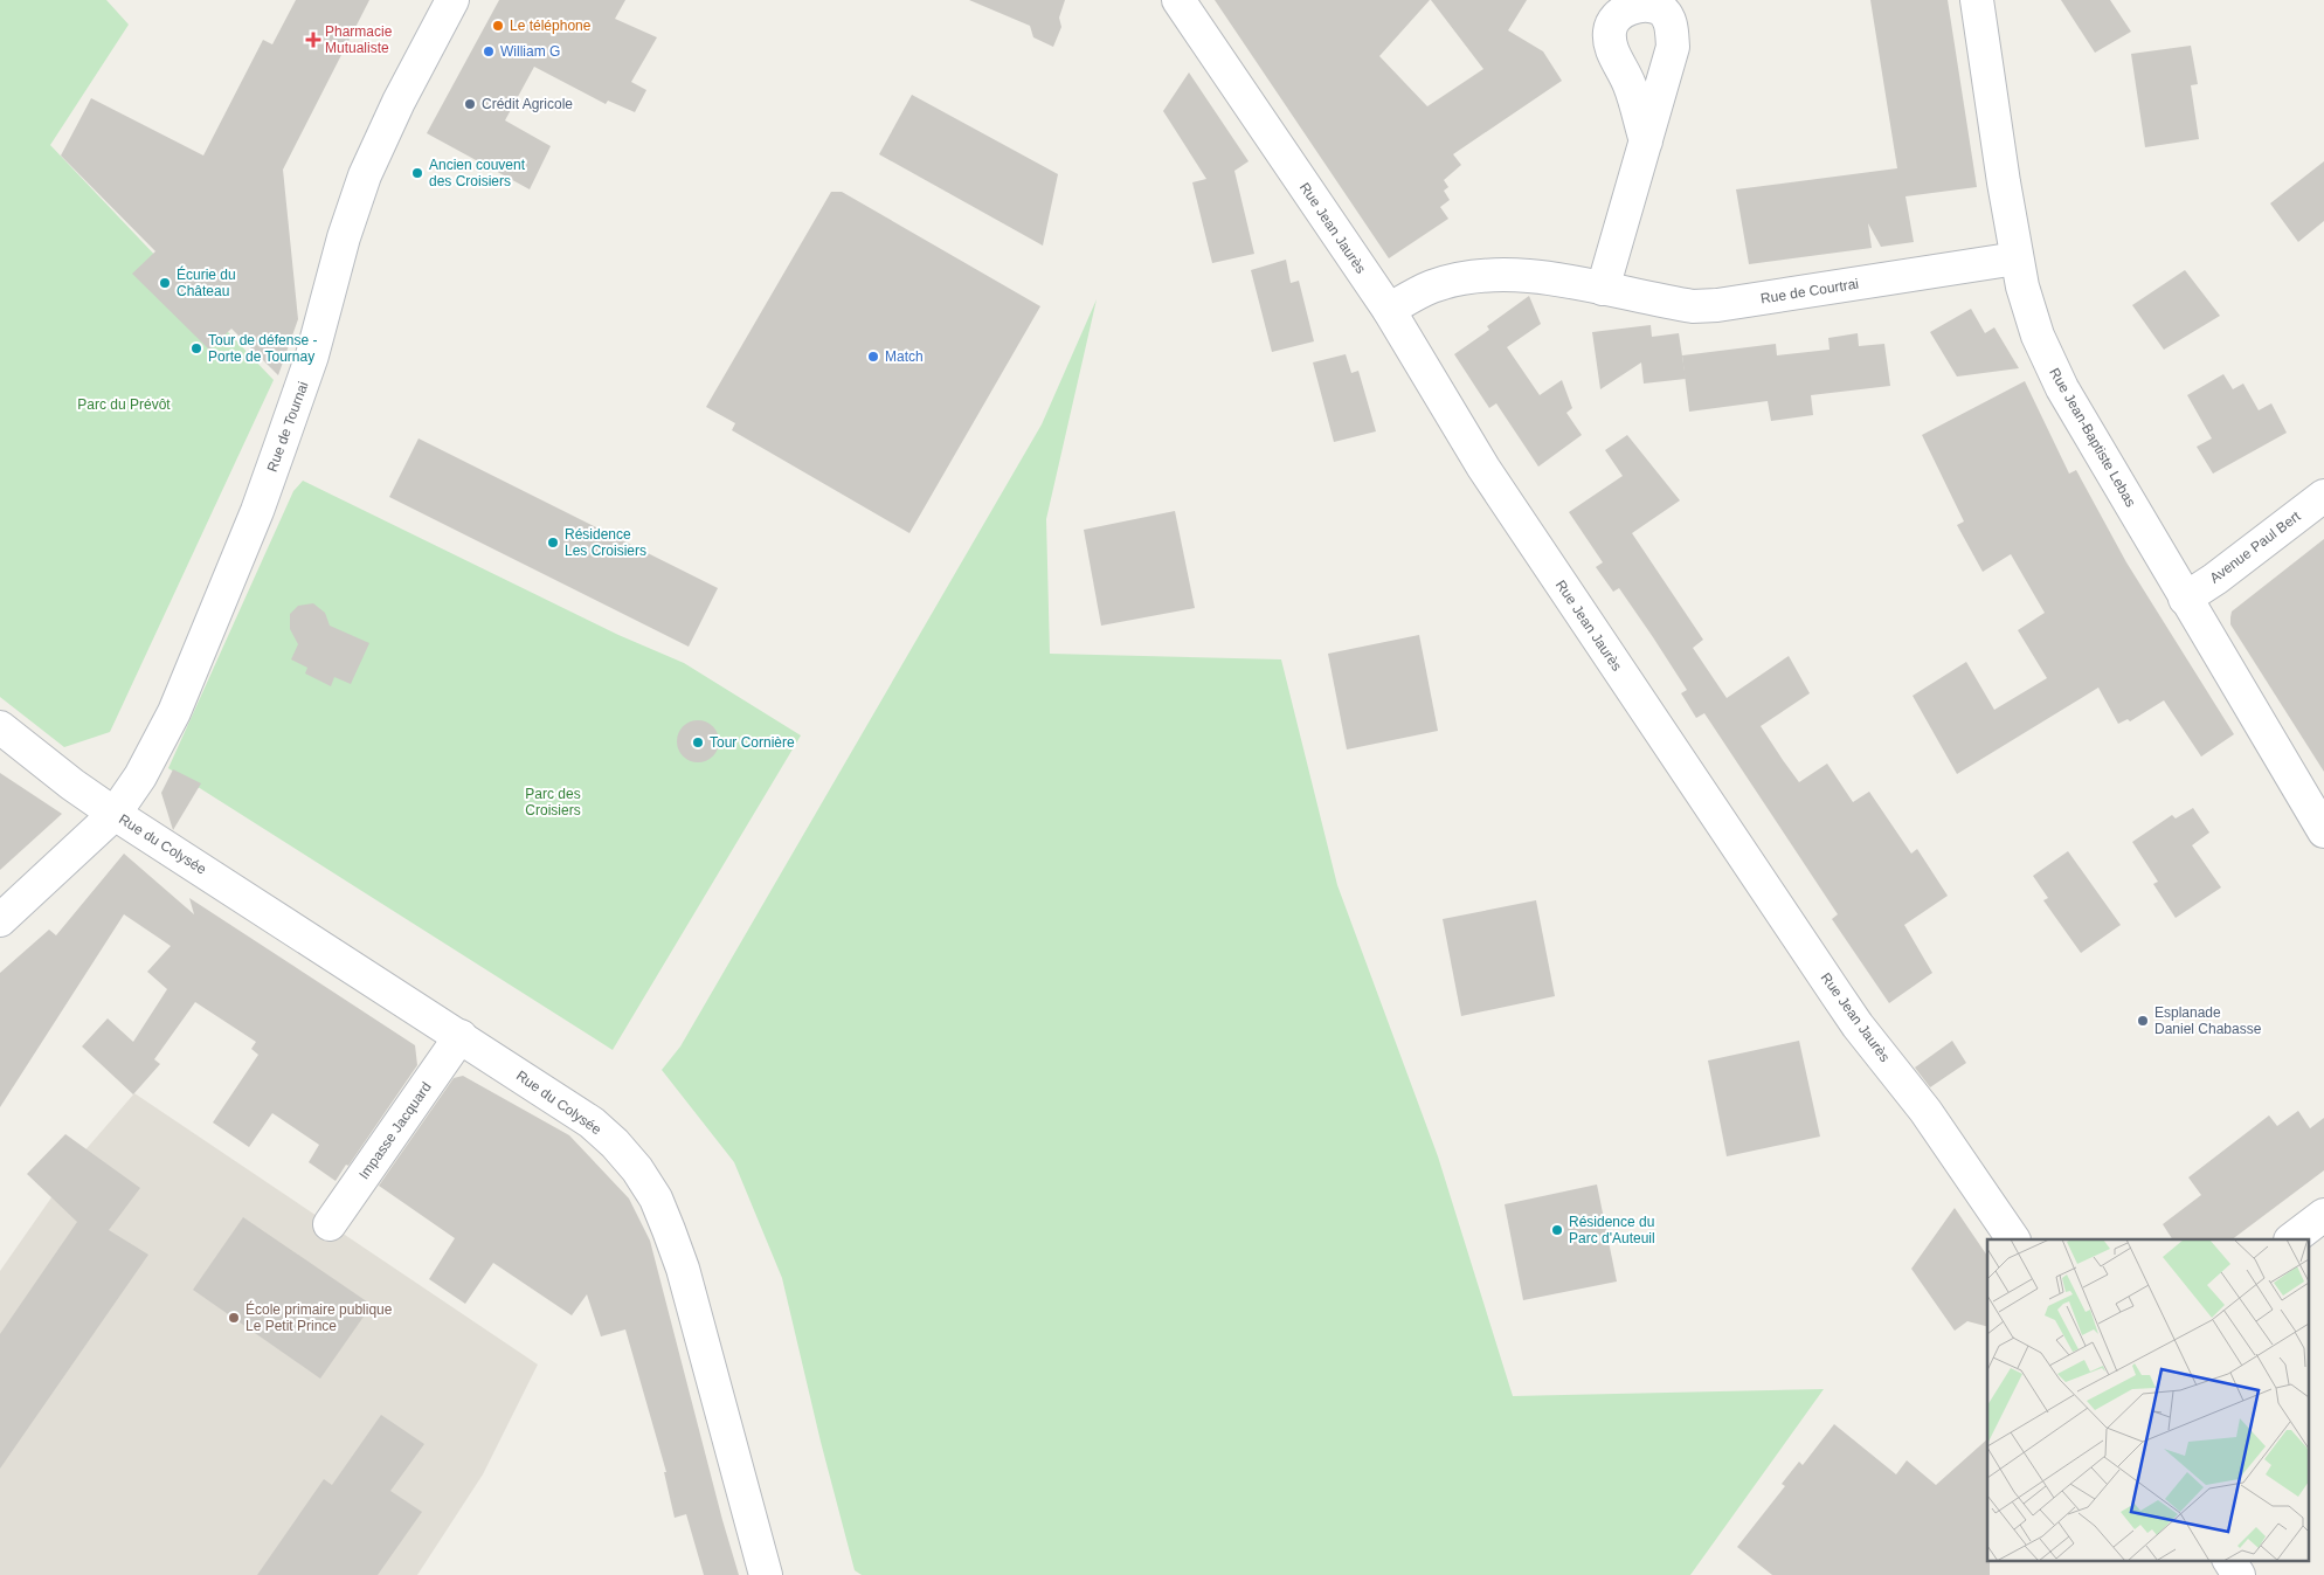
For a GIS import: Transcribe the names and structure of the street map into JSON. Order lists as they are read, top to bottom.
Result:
{
  "streets": {
    "street": [
      "Rue Jean Jaurès",
      "Rue de Courtrai",
      "Rue de Tournai",
      "Rue Jean-Baptiste Lebas",
      "Avenue Paul Bert",
      "Rue du Colysée",
      "Impasse Jacquard"
    ]
  },
  "crossings": [
    ["Rue Jean Jaurès", "Rue de Courtrai"],
    ["Rue de Courtrai", "Rue Jean-Baptiste Lebas"],
    ["Rue de Tournai", "Rue du Colysée"],
    ["Rue Jean-Baptiste Lebas", "Avenue Paul Bert"],
    ["Rue du Colysée", "Impasse Jacquard"]
  ],
  "parks": ["Parc du Prévôt", "Parc des Croisiers"],
  "places": {
    "other": [
      "Le téléphone",
      "William G",
      "Crédit Agricole",
      "Ancien couvent des Croisiers",
      "Écurie du Château",
      "Tour de défense - Porte de Tournay",
      "Match",
      "Résidence Les Croisiers",
      "Tour Cornière",
      "Esplanade Daniel Chabasse",
      "Résidence du Parc d'Auteuil",
      "École primaire publique Le Petit Prince"
    ],
    "health": ["Pharmacie Mutualiste"]
  }
}
